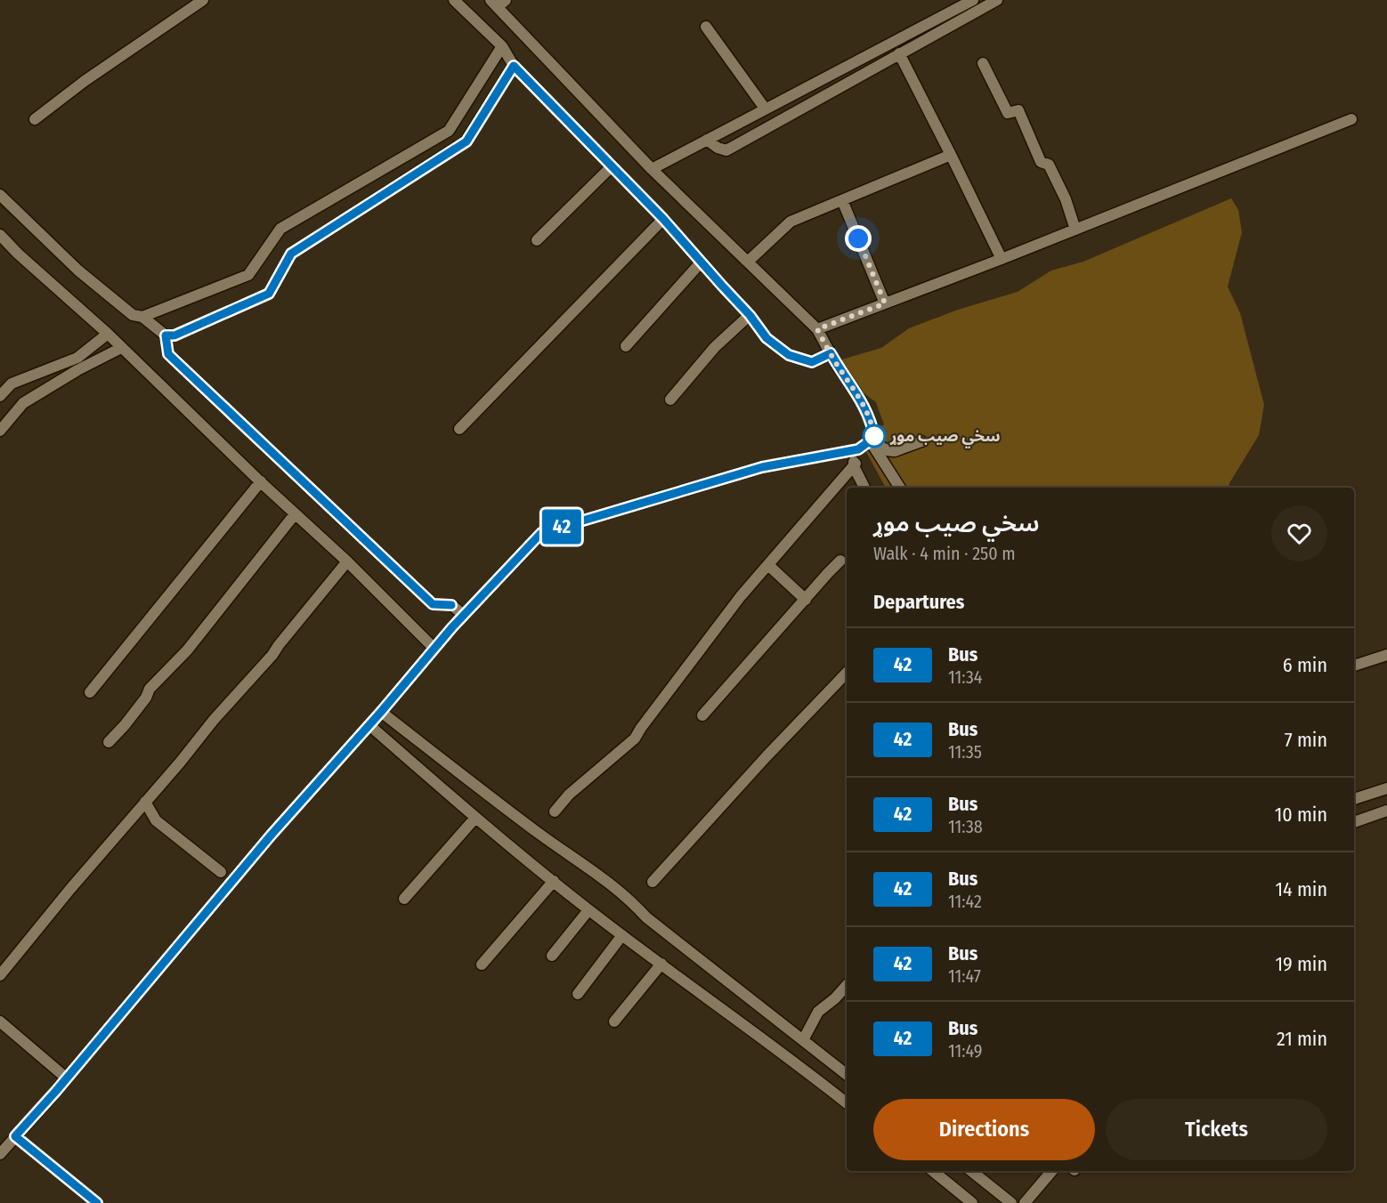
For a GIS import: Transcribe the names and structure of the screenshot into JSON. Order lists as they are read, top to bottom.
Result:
{
  "places": ["سخي صیب موړ"],
  "lines": ["bus line 42"],
  "page": {
    "on_map": "42",
    "heading": [
      ["سخي صیب موړ", "Walk · 4 min · 250 m"],
      "Departures"
    ],
    "list": [
      {
        "mark": "42",
        "name": "Bus",
        "note": "11:34",
        "value": "6 min"
      },
      {
        "mark": "42",
        "name": "Bus",
        "note": "11:35",
        "value": "7 min"
      },
      {
        "mark": "42",
        "name": "Bus",
        "note": "11:38",
        "value": "10 min"
      },
      {
        "mark": "42",
        "name": "Bus",
        "note": "11:42",
        "value": "14 min"
      },
      {
        "mark": "42",
        "name": "Bus",
        "note": "11:47",
        "value": "19 min"
      },
      {
        "mark": "42",
        "name": "Bus",
        "note": "11:49",
        "value": "21 min"
      }
    ],
    "buttons": ["Directions", "Tickets"]
  }
}
